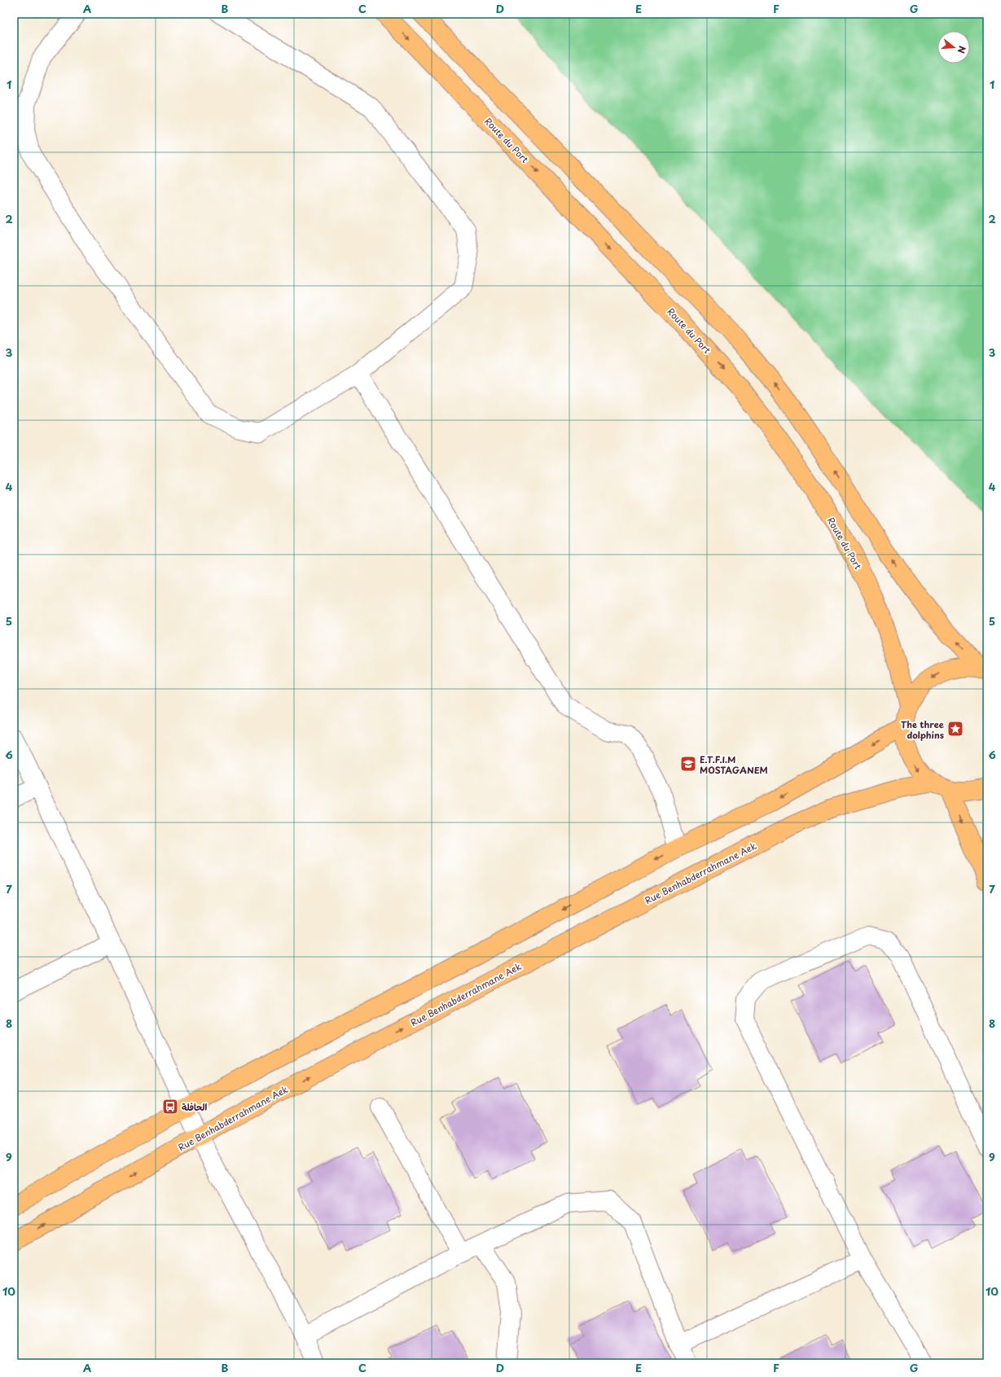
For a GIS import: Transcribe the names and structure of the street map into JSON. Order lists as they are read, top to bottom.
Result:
{
  "streets": {
    "main road": ["Route du Port", "Rue Benhabderrahmane Aek"]
  },
  "places": {
    "place": ["The three dolphins"],
    "school or university": ["E.T.F.I.M MOSTAGANEM"],
    "bus stop": ["الحافلة"]
  },
  "north": "right",
  "grid": {
    "columns": [
      "A",
      "B",
      "C",
      "D",
      "E",
      "F",
      "G"
    ],
    "rows": [
      "1",
      "2",
      "3",
      "4",
      "5",
      "6",
      "7",
      "8",
      "9",
      "10"
    ]
  }
}
